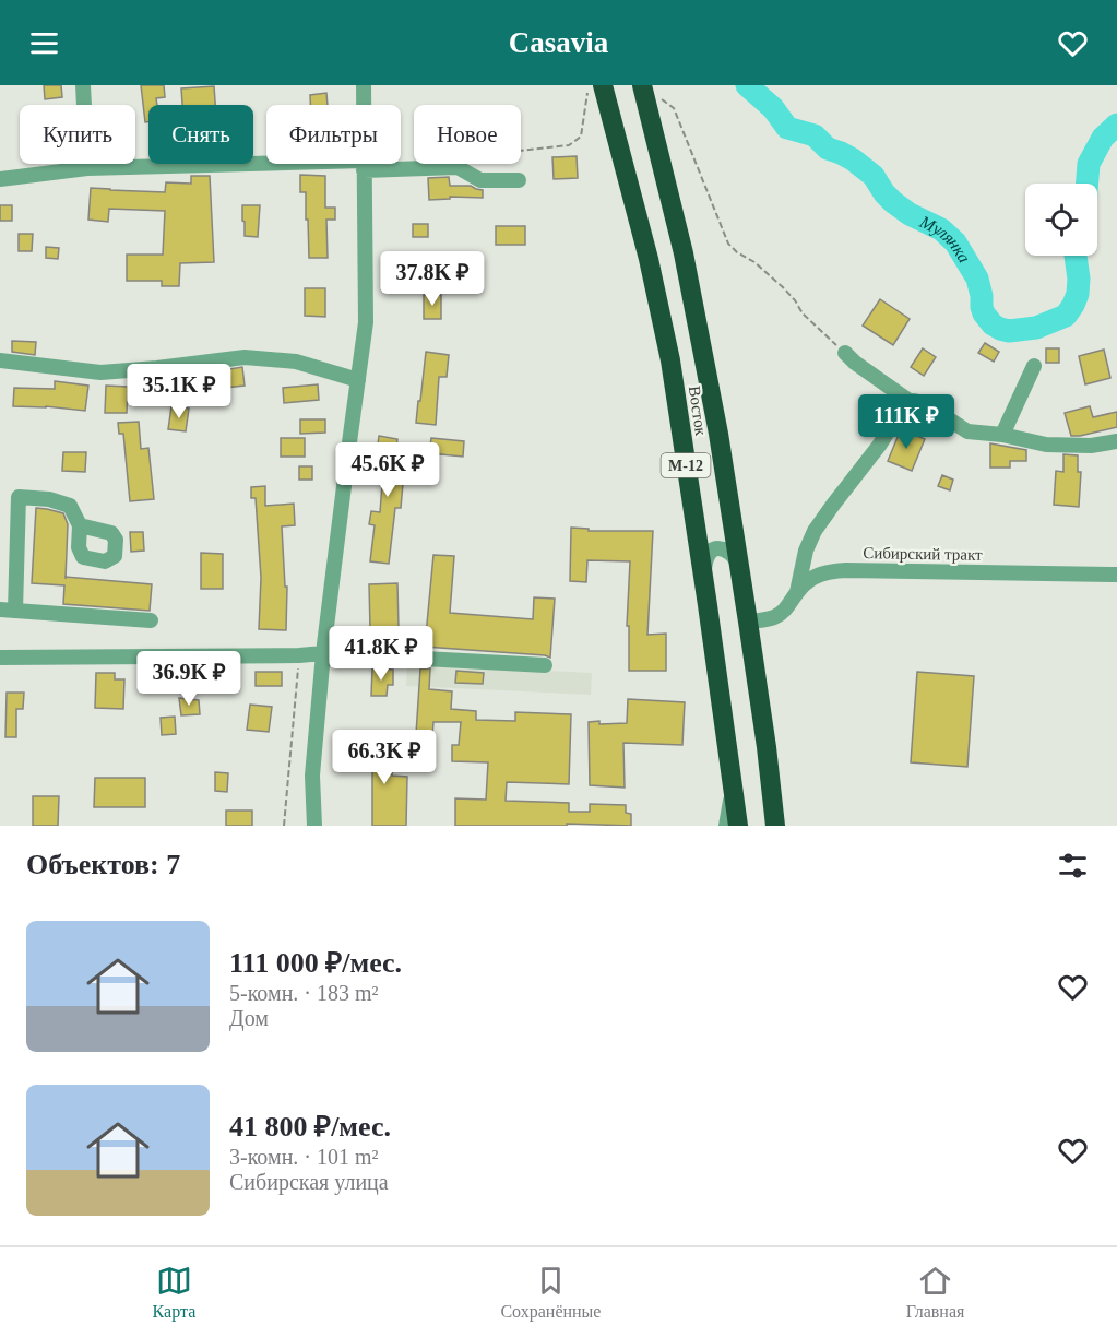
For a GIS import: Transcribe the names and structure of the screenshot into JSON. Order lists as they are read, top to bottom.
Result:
{
  "streets": {
    "highway": ["Восток", "М-12"],
    "street": ["Сибирский тракт"]
  },
  "crossings": [
    ["Восток", "Сибирский тракт"]
  ],
  "water": ["Мулянка"],
  "page": {
    "header": "Casavia",
    "chip": [
      "Купить",
      "Снять",
      "Фильтры",
      "Новое"
    ],
    "price": [
      "37.8K ₽",
      "35.1K ₽",
      "111K ₽",
      "45.6K ₽",
      "41.8K ₽",
      "36.9K ₽",
      "66.3K ₽"
    ],
    "heading": "Объектов: 7",
    "list": [
      {
        "name": "111 000 ₽/мес.",
        "note": "5-комн. · 183 m² · Дом"
      },
      {
        "name": "41 800 ₽/мес.",
        "note": "3-комн. · 101 m² · Сибирская улица"
      }
    ],
    "tabs": ["Карта", "Сохранённые", "Главная"]
  }
}
